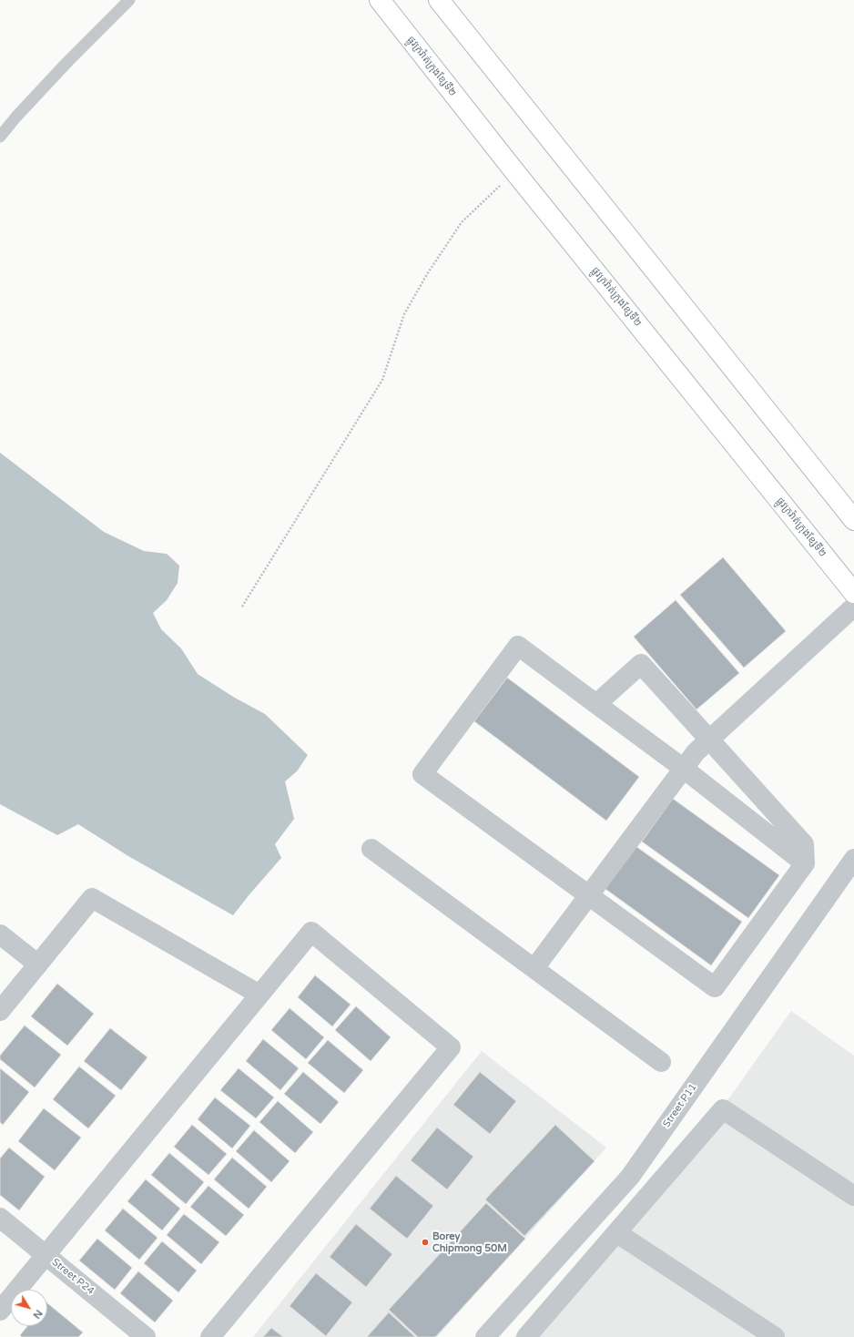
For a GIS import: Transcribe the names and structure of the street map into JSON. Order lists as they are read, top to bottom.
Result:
{
  "streets": {
    "main road": ["ផ្លូវក្រវ៉ាត់ក្រុងខ្សែទី២"],
    "street": ["Street P11", "Street P24"]
  },
  "places": ["Borey Chipmong 50M"],
  "north": "bottom right"
}
